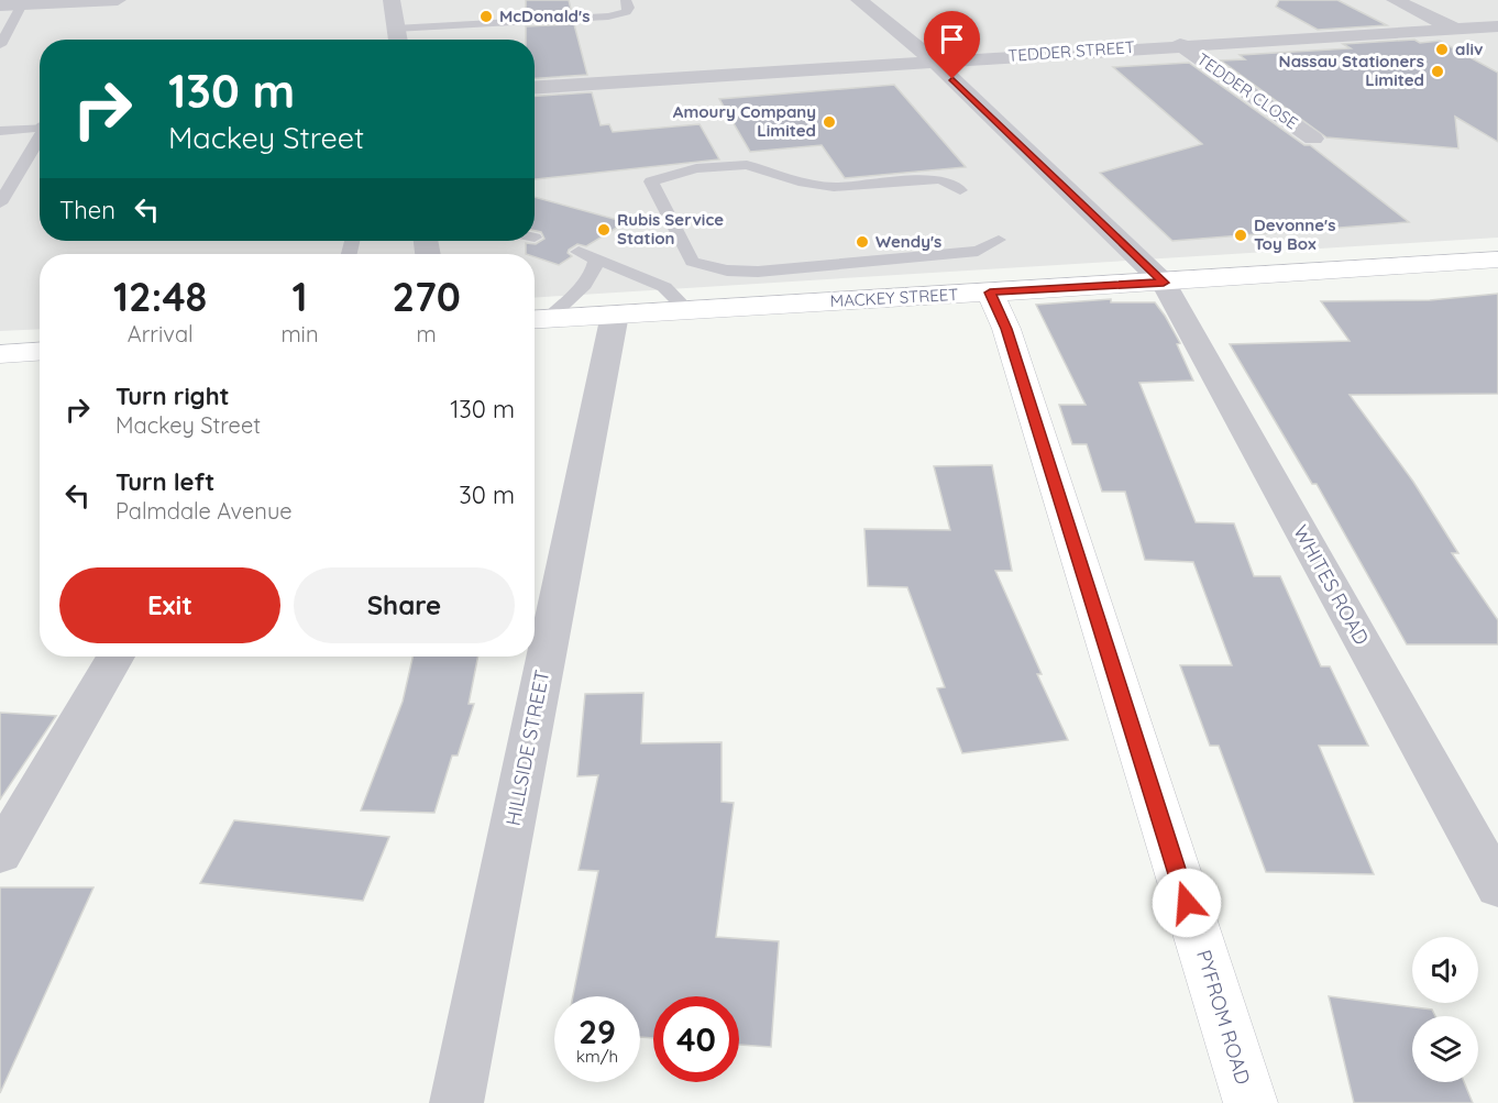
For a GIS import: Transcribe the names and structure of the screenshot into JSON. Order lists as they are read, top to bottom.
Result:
{
  "streets": {
    "main road": ["MACKEY STREET", "PYFROM ROAD"],
    "street": [
      "TEDDER STREET",
      "TEDDER CLOSE",
      "WHITES ROAD",
      "HILLSIDE STREET"
    ]
  },
  "crossings": [
    ["TEDDER STREET", "TEDDER CLOSE"],
    ["TEDDER STREET", "WHITES ROAD"],
    ["MACKEY STREET", "WHITES ROAD"],
    ["MACKEY STREET", "HILLSIDE STREET"],
    ["MACKEY STREET", "PYFROM ROAD"]
  ],
  "places": [
    "McDonald's",
    "aliv",
    "Nassau Stationers Limited",
    "Amoury Company Limited",
    "Rubis Service Station",
    "Devonne's Toy Box",
    "Wendy's"
  ],
  "page": {
    "turn": ["130 m", "Mackey Street"],
    "then": "Then",
    "eta": [
      "12:48",
      "Arrival",
      "1",
      "min",
      "270",
      "m"
    ],
    "list": [
      {
        "name": "Turn right",
        "note": "Mackey Street",
        "value": "130 m"
      },
      {
        "name": "Turn left",
        "note": "Palmdale Avenue",
        "value": "30 m"
      }
    ],
    "buttons": ["Exit", "Share"],
    "speed": "29 km/h",
    "limit": "40"
  }
}
